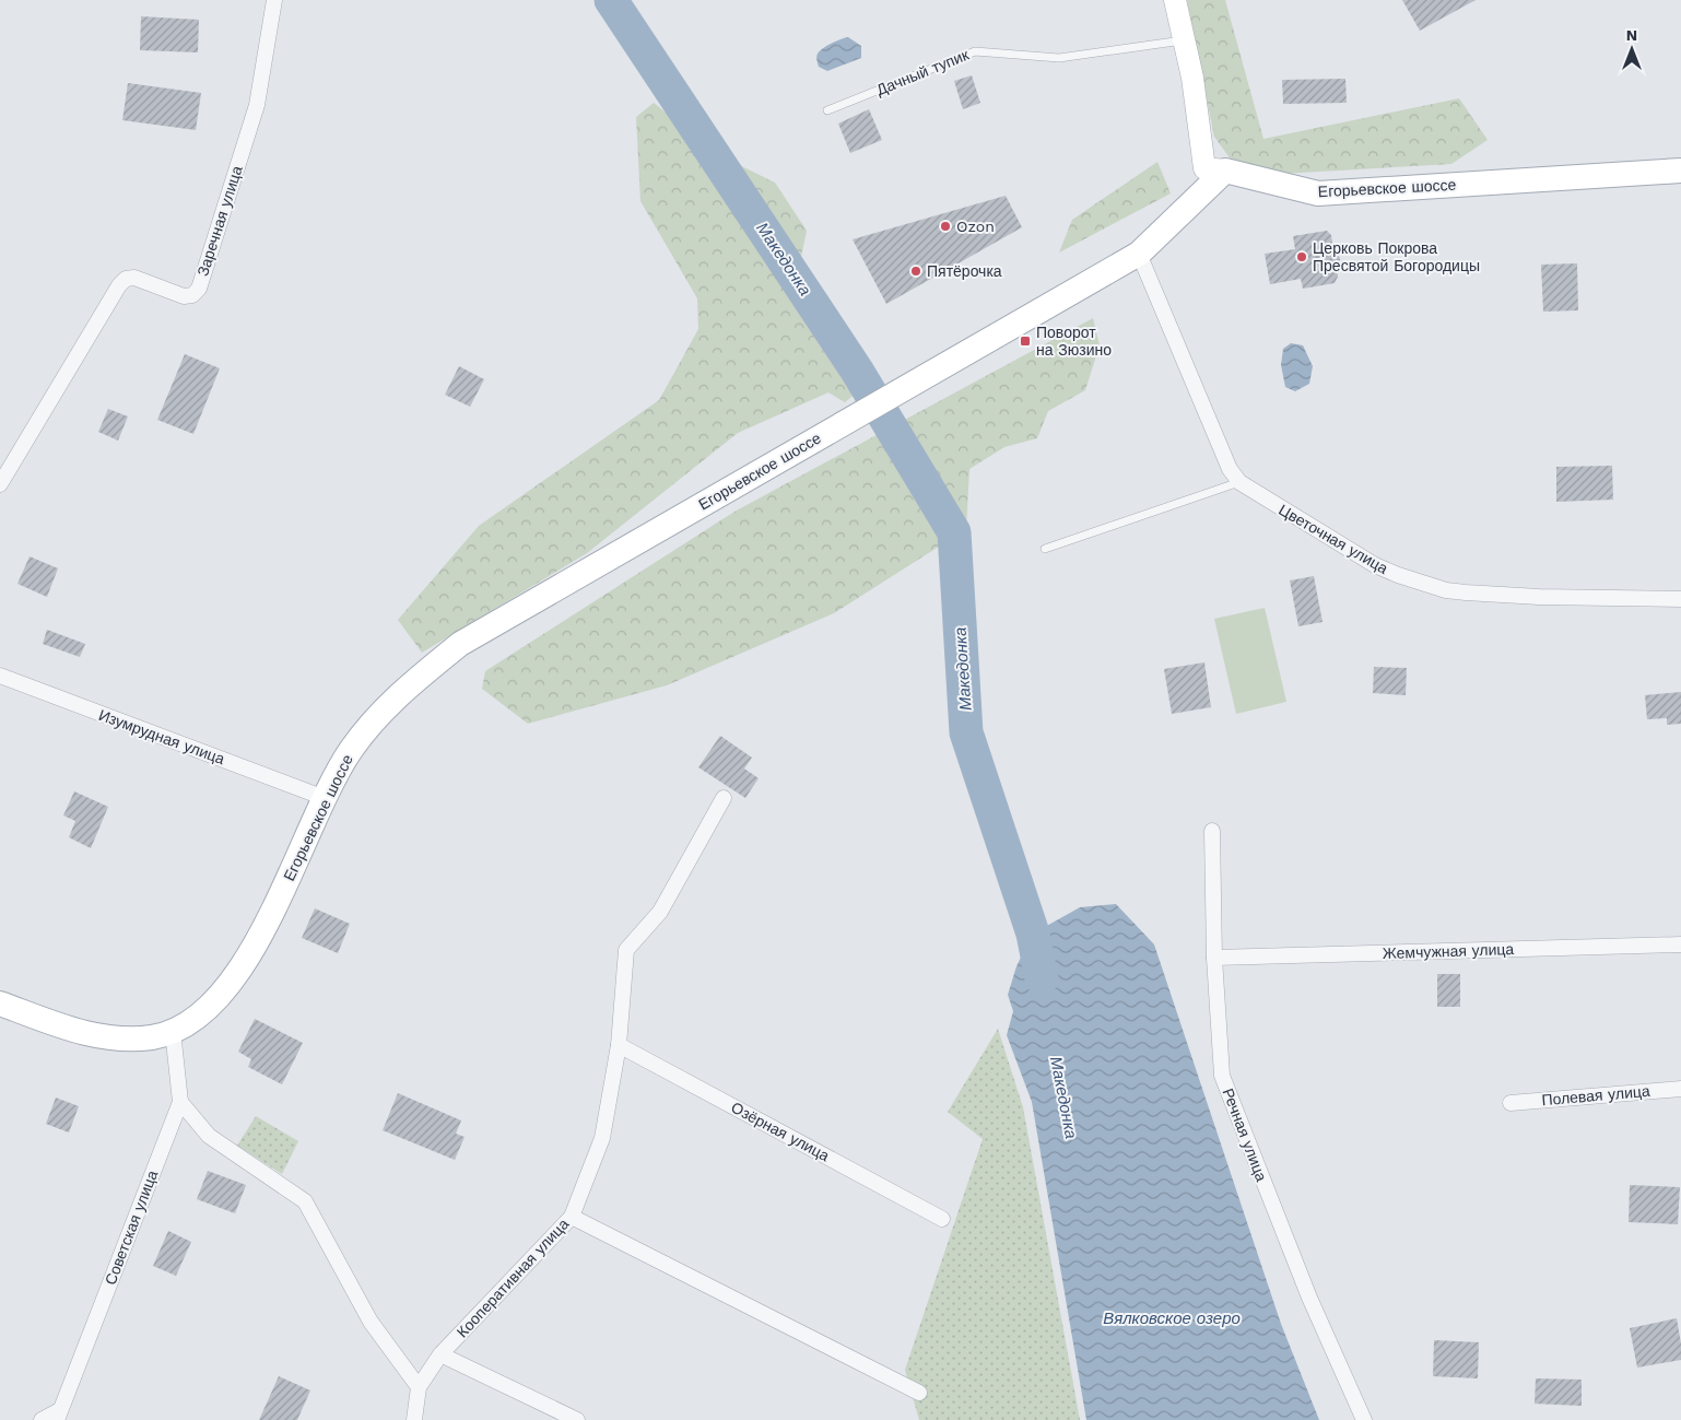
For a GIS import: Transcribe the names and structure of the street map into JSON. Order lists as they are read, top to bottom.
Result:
{
  "streets": {
    "main road": ["Егорьевское шоссе"],
    "street": [
      "Заречная улица",
      "Цветочная улица",
      "Изумрудная улица",
      "Жемчужная улица",
      "Полевая улица",
      "Озёрная улица",
      "Речная улица",
      "Советская улица",
      "Кооперативная улица"
    ],
    "lane": ["Дачный тупик"]
  },
  "crossings": [
    ["Егорьевское шоссе", "Цветочная улица"],
    ["Егорьевское шоссе", "Изумрудная улица"],
    ["Егорьевское шоссе", "Советская улица"],
    ["Жемчужная улица", "Речная улица"],
    ["Озёрная улица", "Кооперативная улица"]
  ],
  "water": ["Македонка", "Вялковское озеро"],
  "places": {
    "other": ["Ozon", "Церковь Покрова Пресвятой Богородицы", "Пятёрочка"],
    "transit": ["Поворот на Зюзино"]
  },
  "north": "top"
}
